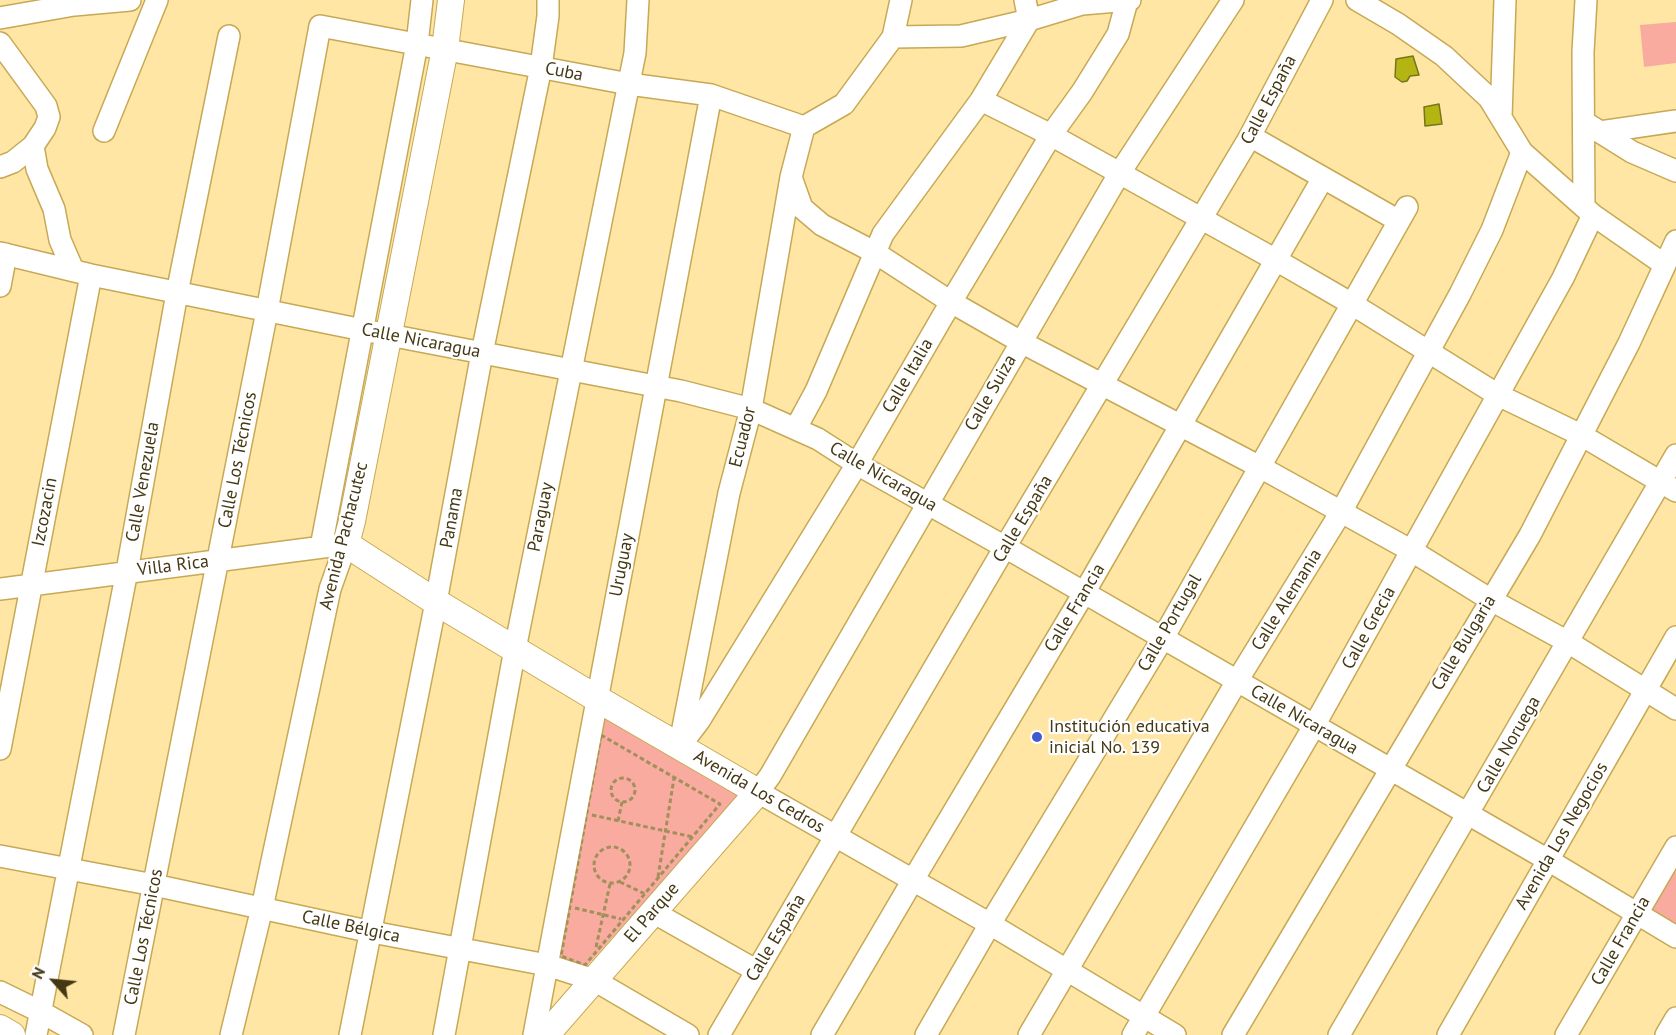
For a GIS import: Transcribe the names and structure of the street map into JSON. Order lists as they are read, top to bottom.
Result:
{
  "streets": {
    "main road": ["Avenida Pachacutec", "Avenida Los Cedros", "El Parque"],
    "street": [
      "Cuba",
      "Calle España",
      "Calle Nicaragua",
      "Calle Italia",
      "Calle Suiza",
      "Ecuador",
      "Calle Los Técnicos",
      "Calle Venezuela",
      "Izcozacin",
      "Paraguay",
      "Panama",
      "Uruguay",
      "Villa Rica",
      "Calle Alemania",
      "Calle Francia",
      "Calle Portugal",
      "Calle Grecia",
      "Calle Bulgaria",
      "Calle Noruega",
      "Avenida Los Negocios",
      "Calle Bélgica"
    ]
  },
  "crossings": [
    ["Cuba", "Ecuador"],
    ["Cuba", "Calle Los Técnicos"],
    ["Cuba", "Paraguay"],
    ["Cuba", "Panama"],
    ["Cuba", "Avenida Pachacutec"],
    ["Cuba", "Uruguay"],
    ["Calle España", "Calle Nicaragua"],
    ["Calle España", "Avenida Los Cedros"],
    ["Calle Nicaragua", "Calle Italia"],
    ["Calle Nicaragua", "Calle Suiza"],
    ["Calle Nicaragua", "Ecuador"],
    ["Calle Nicaragua", "Calle Los Técnicos"],
    ["Calle Nicaragua", "Calle Venezuela"],
    ["Calle Nicaragua", "Izcozacin"],
    ["Calle Nicaragua", "Paraguay"],
    ["Calle Nicaragua", "Panama"],
    ["Calle Nicaragua", "Avenida Pachacutec"],
    ["Calle Nicaragua", "Uruguay"],
    ["Calle Nicaragua", "Calle Alemania"],
    ["Calle Nicaragua", "Calle Francia"],
    ["Calle Nicaragua", "Calle Portugal"],
    ["Calle Nicaragua", "Calle Grecia"],
    ["Calle Nicaragua", "Calle Bulgaria"],
    ["Calle Nicaragua", "Calle Noruega"],
    ["Calle Nicaragua", "Avenida Los Negocios"],
    ["Calle Italia", "Ecuador"],
    ["Calle Italia", "Avenida Los Cedros"],
    ["Calle Suiza", "Avenida Los Cedros"],
    ["Calle Suiza", "El Parque"],
    ["Ecuador", "Avenida Los Cedros"],
    ["Calle Los Técnicos", "Villa Rica"],
    ["Calle Los Técnicos", "Calle Bélgica"],
    ["Calle Venezuela", "Villa Rica"],
    ["Calle Venezuela", "Calle Bélgica"],
    ["Izcozacin", "Villa Rica"],
    ["Paraguay", "Avenida Los Cedros"],
    ["Paraguay", "Calle Bélgica"],
    ["Panama", "Avenida Los Cedros"],
    ["Panama", "Calle Bélgica"],
    ["Avenida Pachacutec", "Villa Rica"],
    ["Avenida Pachacutec", "Avenida Los Cedros"],
    ["Avenida Pachacutec", "Calle Bélgica"],
    ["Uruguay", "Avenida Los Cedros"],
    ["Uruguay", "Calle Bélgica"],
    ["Villa Rica", "Avenida Los Cedros"],
    ["Calle Alemania", "Avenida Los Cedros"],
    ["Calle Francia", "Calle Portugal"],
    ["Calle Francia", "Avenida Los Cedros"],
    ["Calle Portugal", "Avenida Los Cedros"],
    ["Calle Grecia", "Avenida Los Cedros"],
    ["Avenida Los Cedros", "El Parque"],
    ["El Parque", "Calle Bélgica"]
  ],
  "places": ["Institución educativa inicial No. 139"],
  "north": "top left"
}
